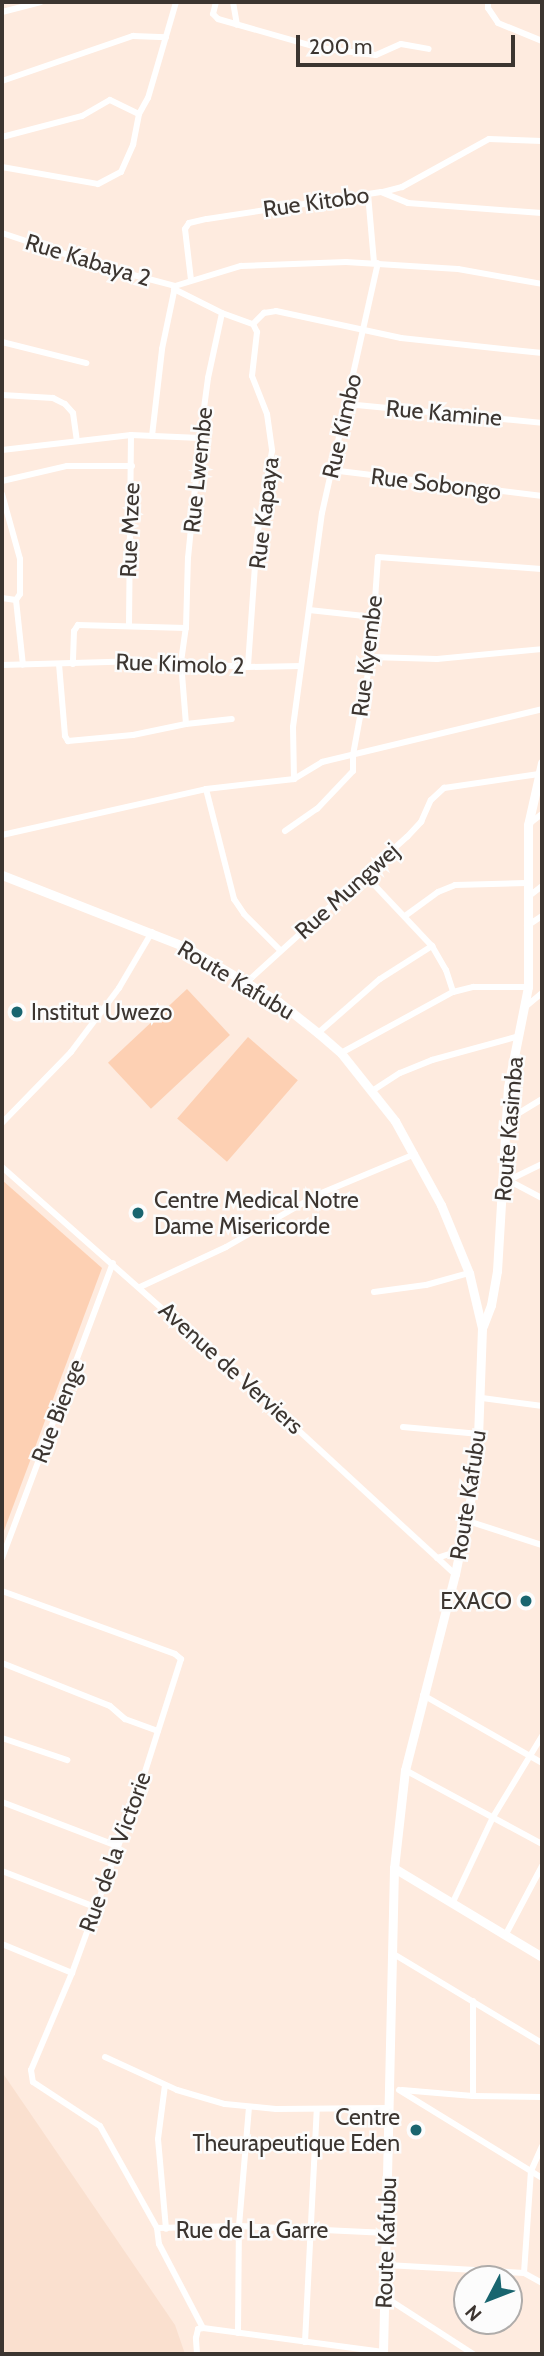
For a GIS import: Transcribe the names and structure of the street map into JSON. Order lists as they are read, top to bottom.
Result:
{
  "streets": {
    "main road": ["Route Kafubu", "Route Kasimba"],
    "street": [
      "Rue Kitobo",
      "Rue Kabaya 2",
      "Rue Kamine",
      "Rue Kimbo",
      "Rue Lwembe",
      "Rue Sobongo",
      "Rue Kapaya",
      "Rue Mzee",
      "Rue Kyembe",
      "Rue Kimolo 2",
      "Rue Mungwej",
      "Avenue de Verviers",
      "Rue Bienge",
      "Rue de la Victorie",
      "Rue de La Garre"
    ]
  },
  "crossings": [
    ["Rue Kitobo", "Rue Kimbo"],
    ["Rue Kamine", "Rue Kimbo"],
    ["Rue Kimbo", "Rue Sobongo"],
    ["Rue Kimbo", "Rue Kimolo 2"],
    ["Rue Lwembe", "Rue Kimolo 2"],
    ["Rue Kapaya", "Rue Kimolo 2"],
    ["Rue Mungwej", "Route Kafubu"],
    ["Rue Mungwej", "Route Kasimba"],
    ["Route Kafubu", "Route Kasimba"],
    ["Route Kafubu", "Avenue de Verviers"],
    ["Route Kafubu", "Rue de La Garre"],
    ["Avenue de Verviers", "Rue Bienge"],
    ["Rue de la Victorie", "Rue de La Garre"]
  ],
  "places": [
    "Institut Uwezo",
    "Centre Medical Notre Dame Misericorde",
    "EXACO",
    "Centre Theurapeutique Eden"
  ],
  "scale_bar": "200 m",
  "north": "bottom left"
}
